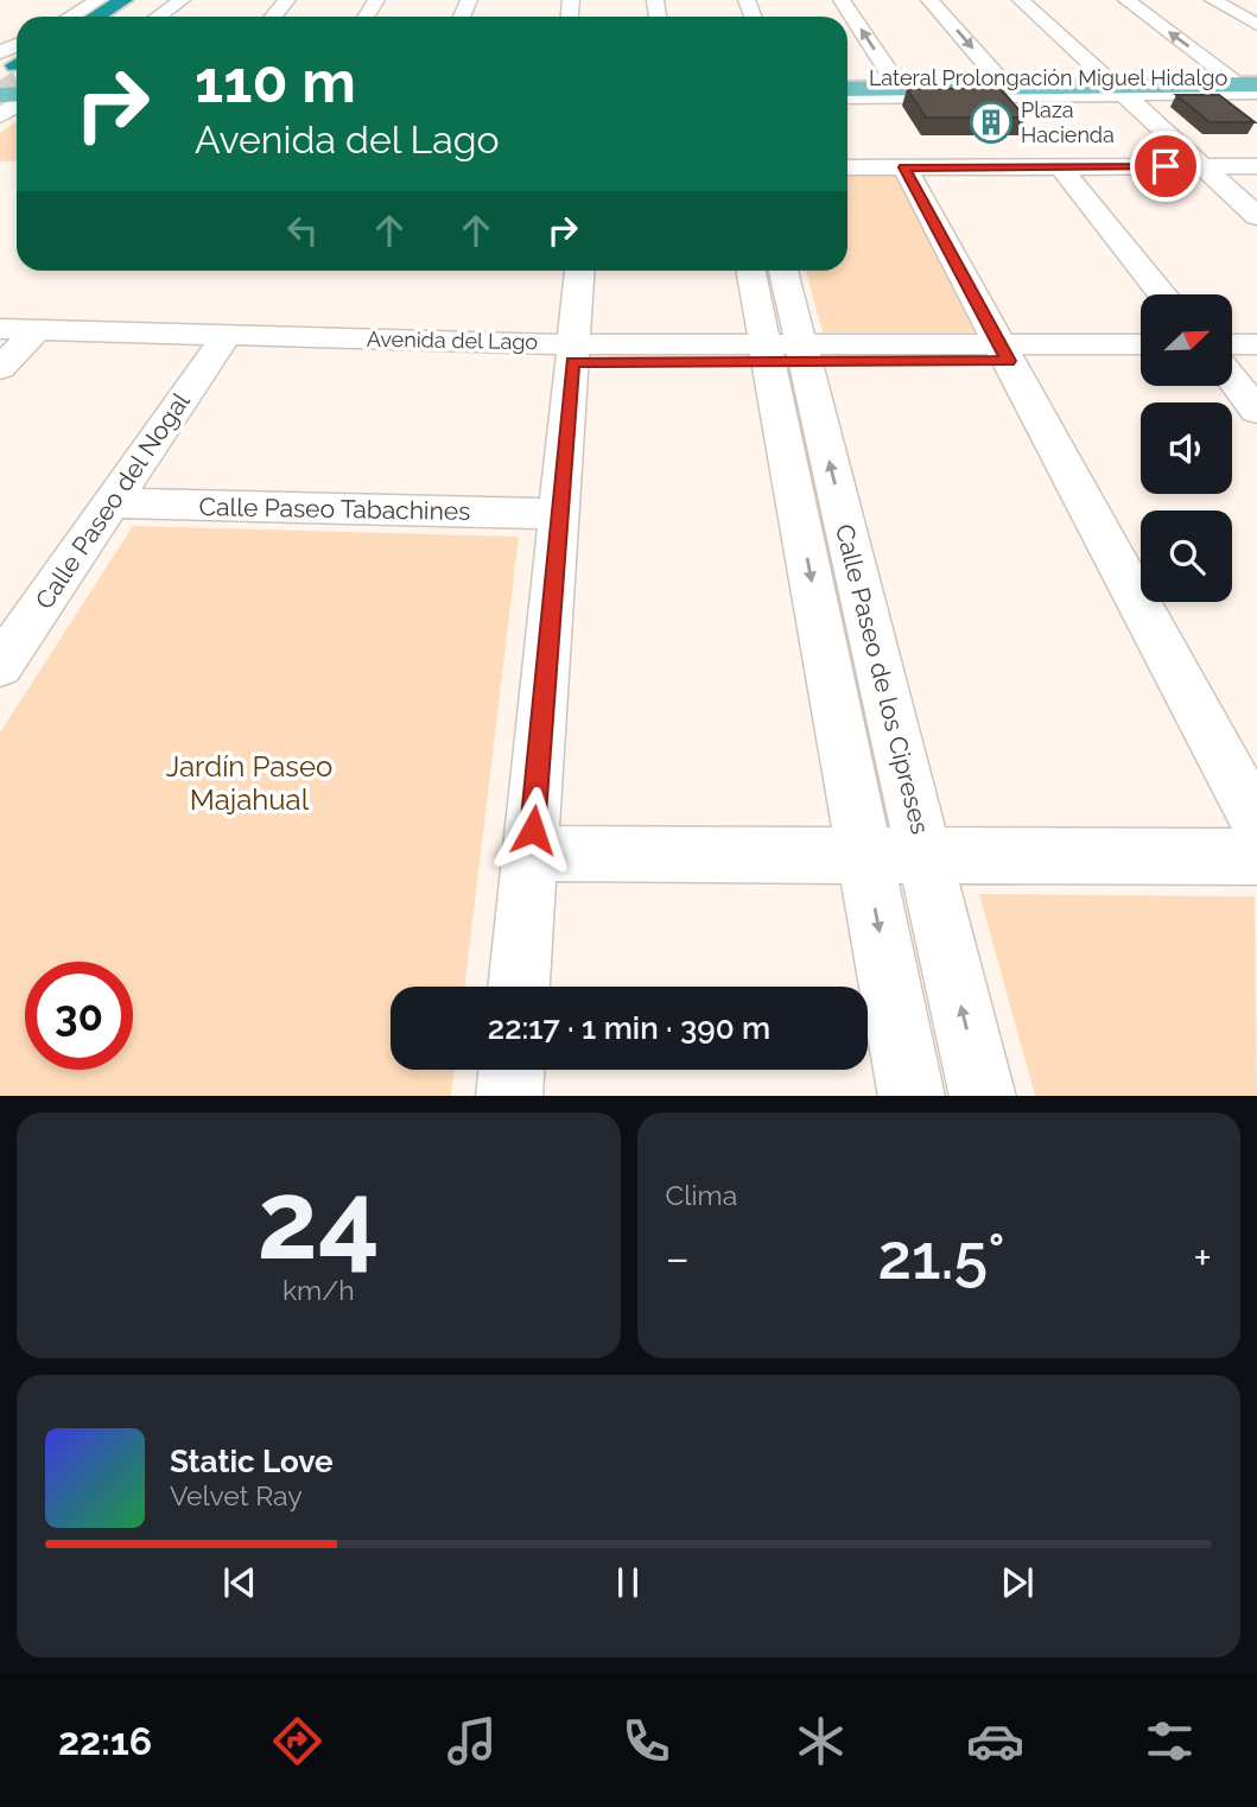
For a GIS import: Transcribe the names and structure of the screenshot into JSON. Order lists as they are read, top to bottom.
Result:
{
  "streets": {
    "street": [
      "Lateral Prolongación Miguel Hidalgo",
      "Avenida del Lago",
      "Calle Paseo del Nogal",
      "Calle Paseo Tabachines",
      "Calle Paseo de los Cipreses"
    ]
  },
  "crossings": [
    ["Avenida del Lago", "Calle Paseo del Nogal"],
    ["Avenida del Lago", "Calle Paseo de los Cipreses"],
    ["Calle Paseo del Nogal", "Calle Paseo Tabachines"]
  ],
  "parks": ["Jardín Paseo Majahual"],
  "places": {
    "building": ["Plaza Hacienda"]
  },
  "north": "top right",
  "page": {
    "turn": ["110 m", "Avenida del Lago"],
    "limit": "30",
    "trip": "22:17 · 1 min · 390 m",
    "tile": [
      ["24", "km/h"],
      "Clima"
    ],
    "heat": ["−", "21.5°", "+"],
    "song": ["Static Love", "Velvet Ray"],
    "tabs": "22:16"
  }
}
